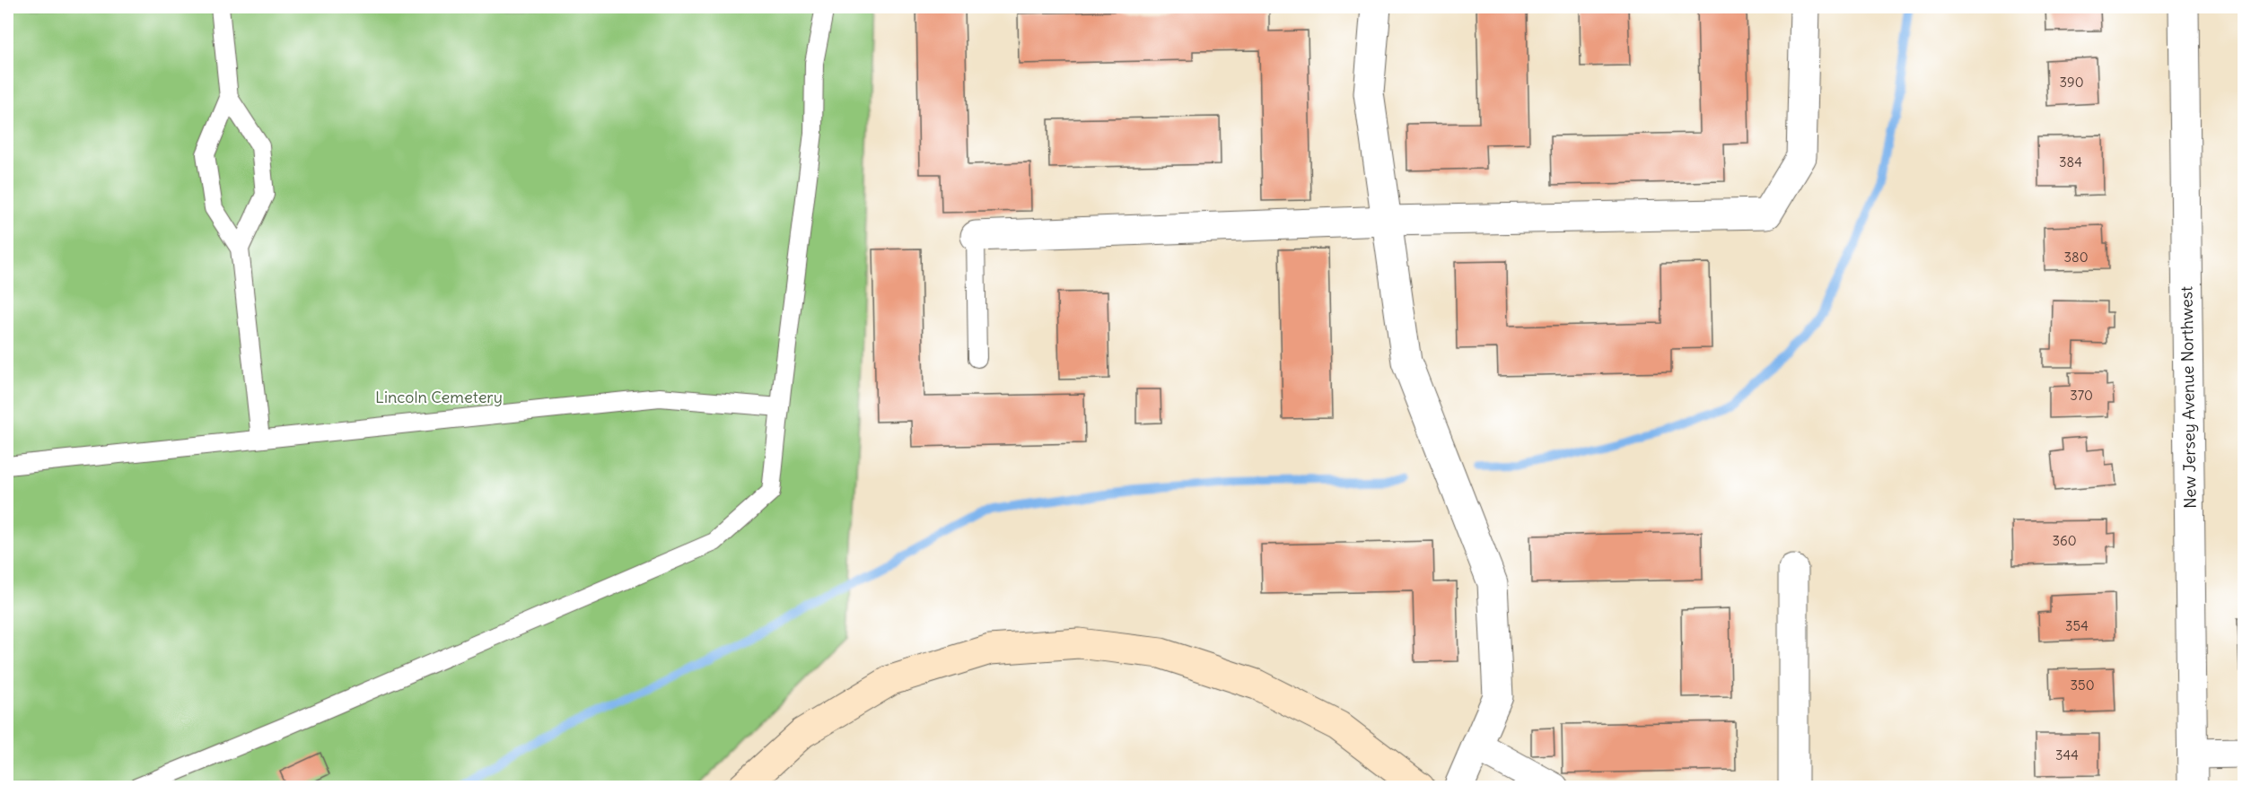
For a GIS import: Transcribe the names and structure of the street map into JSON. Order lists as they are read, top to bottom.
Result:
{
  "streets": {
    "street": ["New Jersey Avenue Northwest"]
  },
  "parks": ["Lincoln Cemetery"],
  "house_numbers": [
    "390",
    "384",
    "380",
    "370",
    "360",
    "354",
    "350",
    "344"
  ]
}
